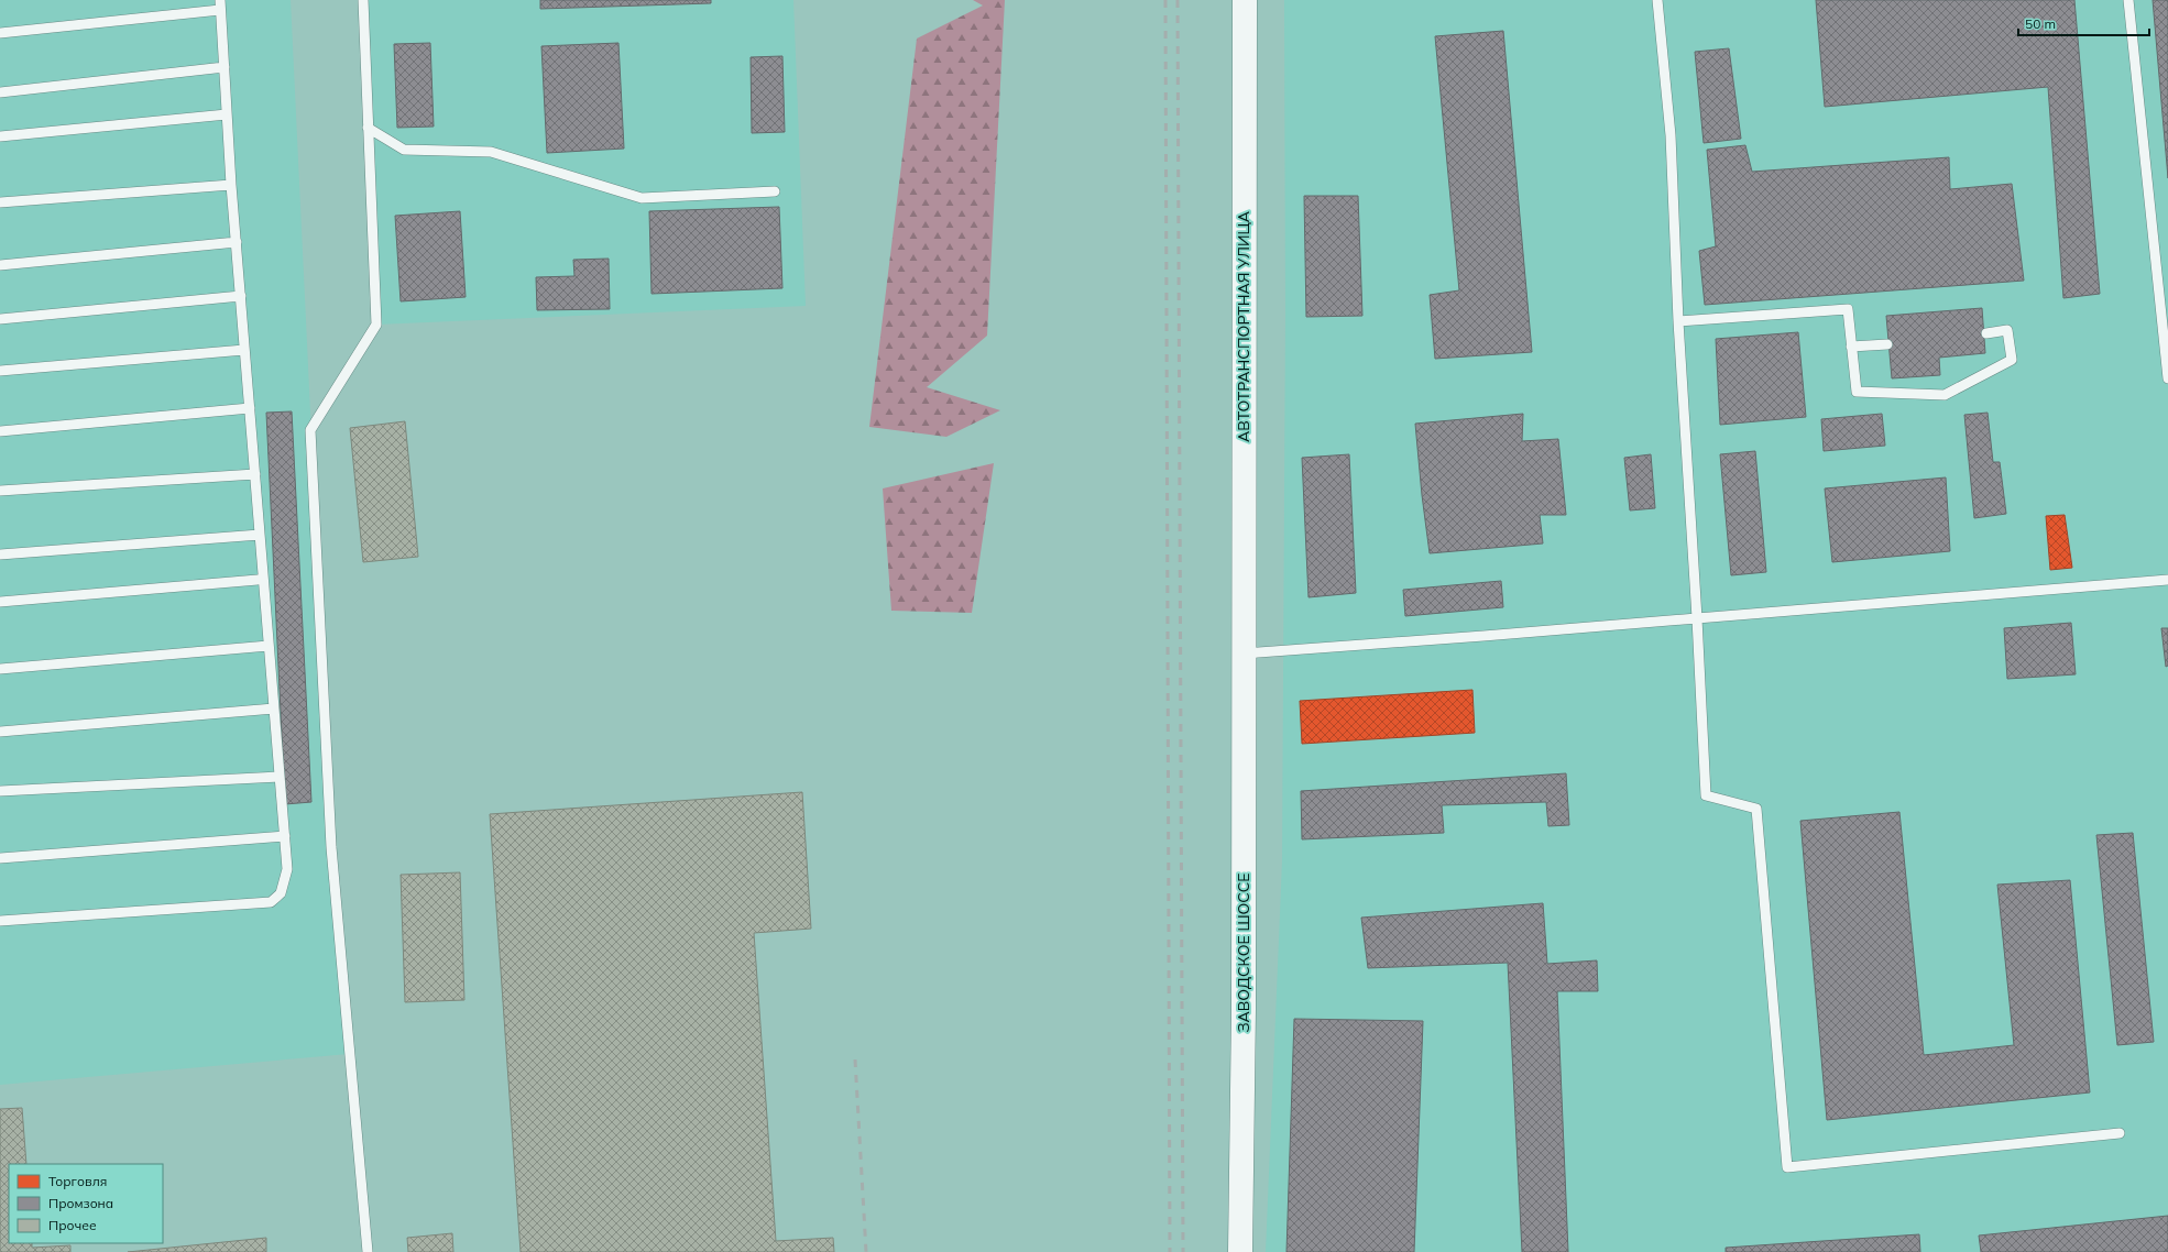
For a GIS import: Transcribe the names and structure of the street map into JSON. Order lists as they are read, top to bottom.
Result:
{
  "streets": {
    "main road": ["АВТОТРАНСПОРТНАЯ УЛИЦА", "ЗАВОДСКОЕ ШОССЕ"]
  },
  "crossings": [
    ["АВТОТРАНСПОРТНАЯ УЛИЦА", "ЗАВОДСКОЕ ШОССЕ"]
  ],
  "legend": ["Торговля", "Промзона", "Прочее"],
  "scale_bar": "50 m"
}
